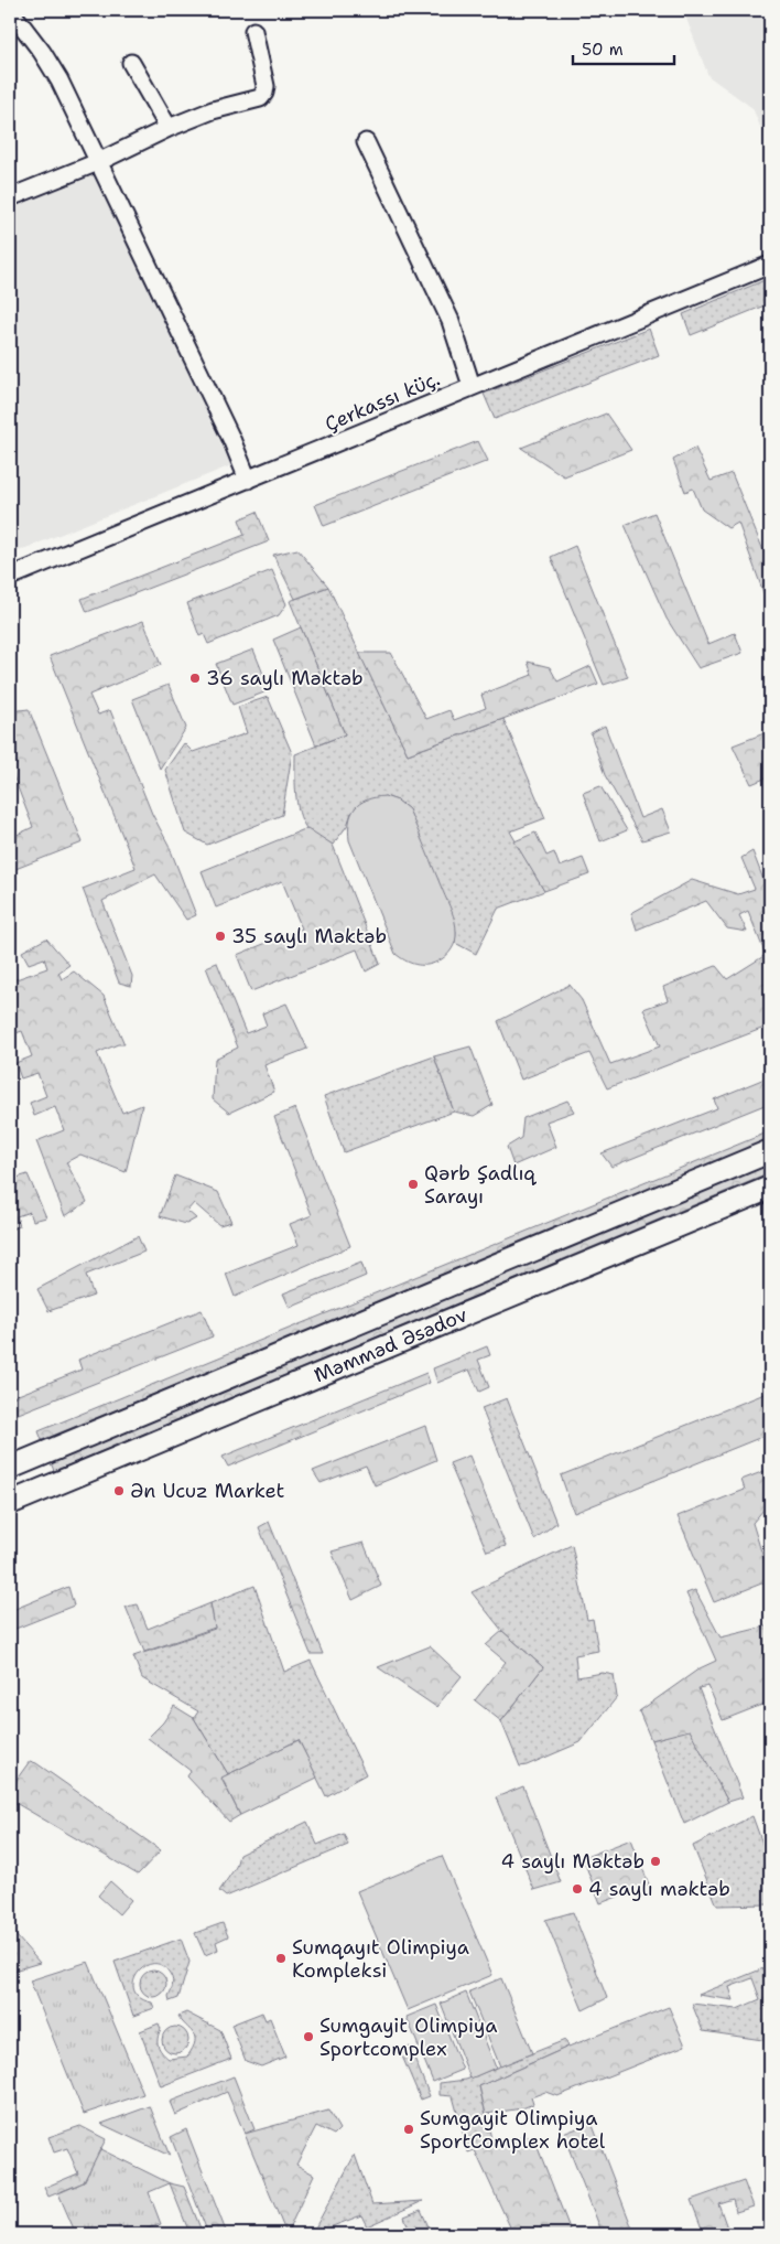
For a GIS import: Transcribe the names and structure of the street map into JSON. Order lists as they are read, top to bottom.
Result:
{
  "streets": {
    "main road": ["Məmməd Əsədov"],
    "street": ["Çerkassı küç."]
  },
  "places": [
    "36 saylı Məktəb",
    "35 saylı Məktəb",
    "Qәrb Şadlıq Sarayı",
    "Ən Ucuz Market",
    "4 saylı Məktəb",
    "4 saylı məktəb",
    "Sumqayıt Olimpiya Kompleksi",
    "Sumgayit Olimpiya Sportcomplex",
    "Sumgayit Olimpiya SportComplex hotel"
  ],
  "scale_bar": "50 m"
}
